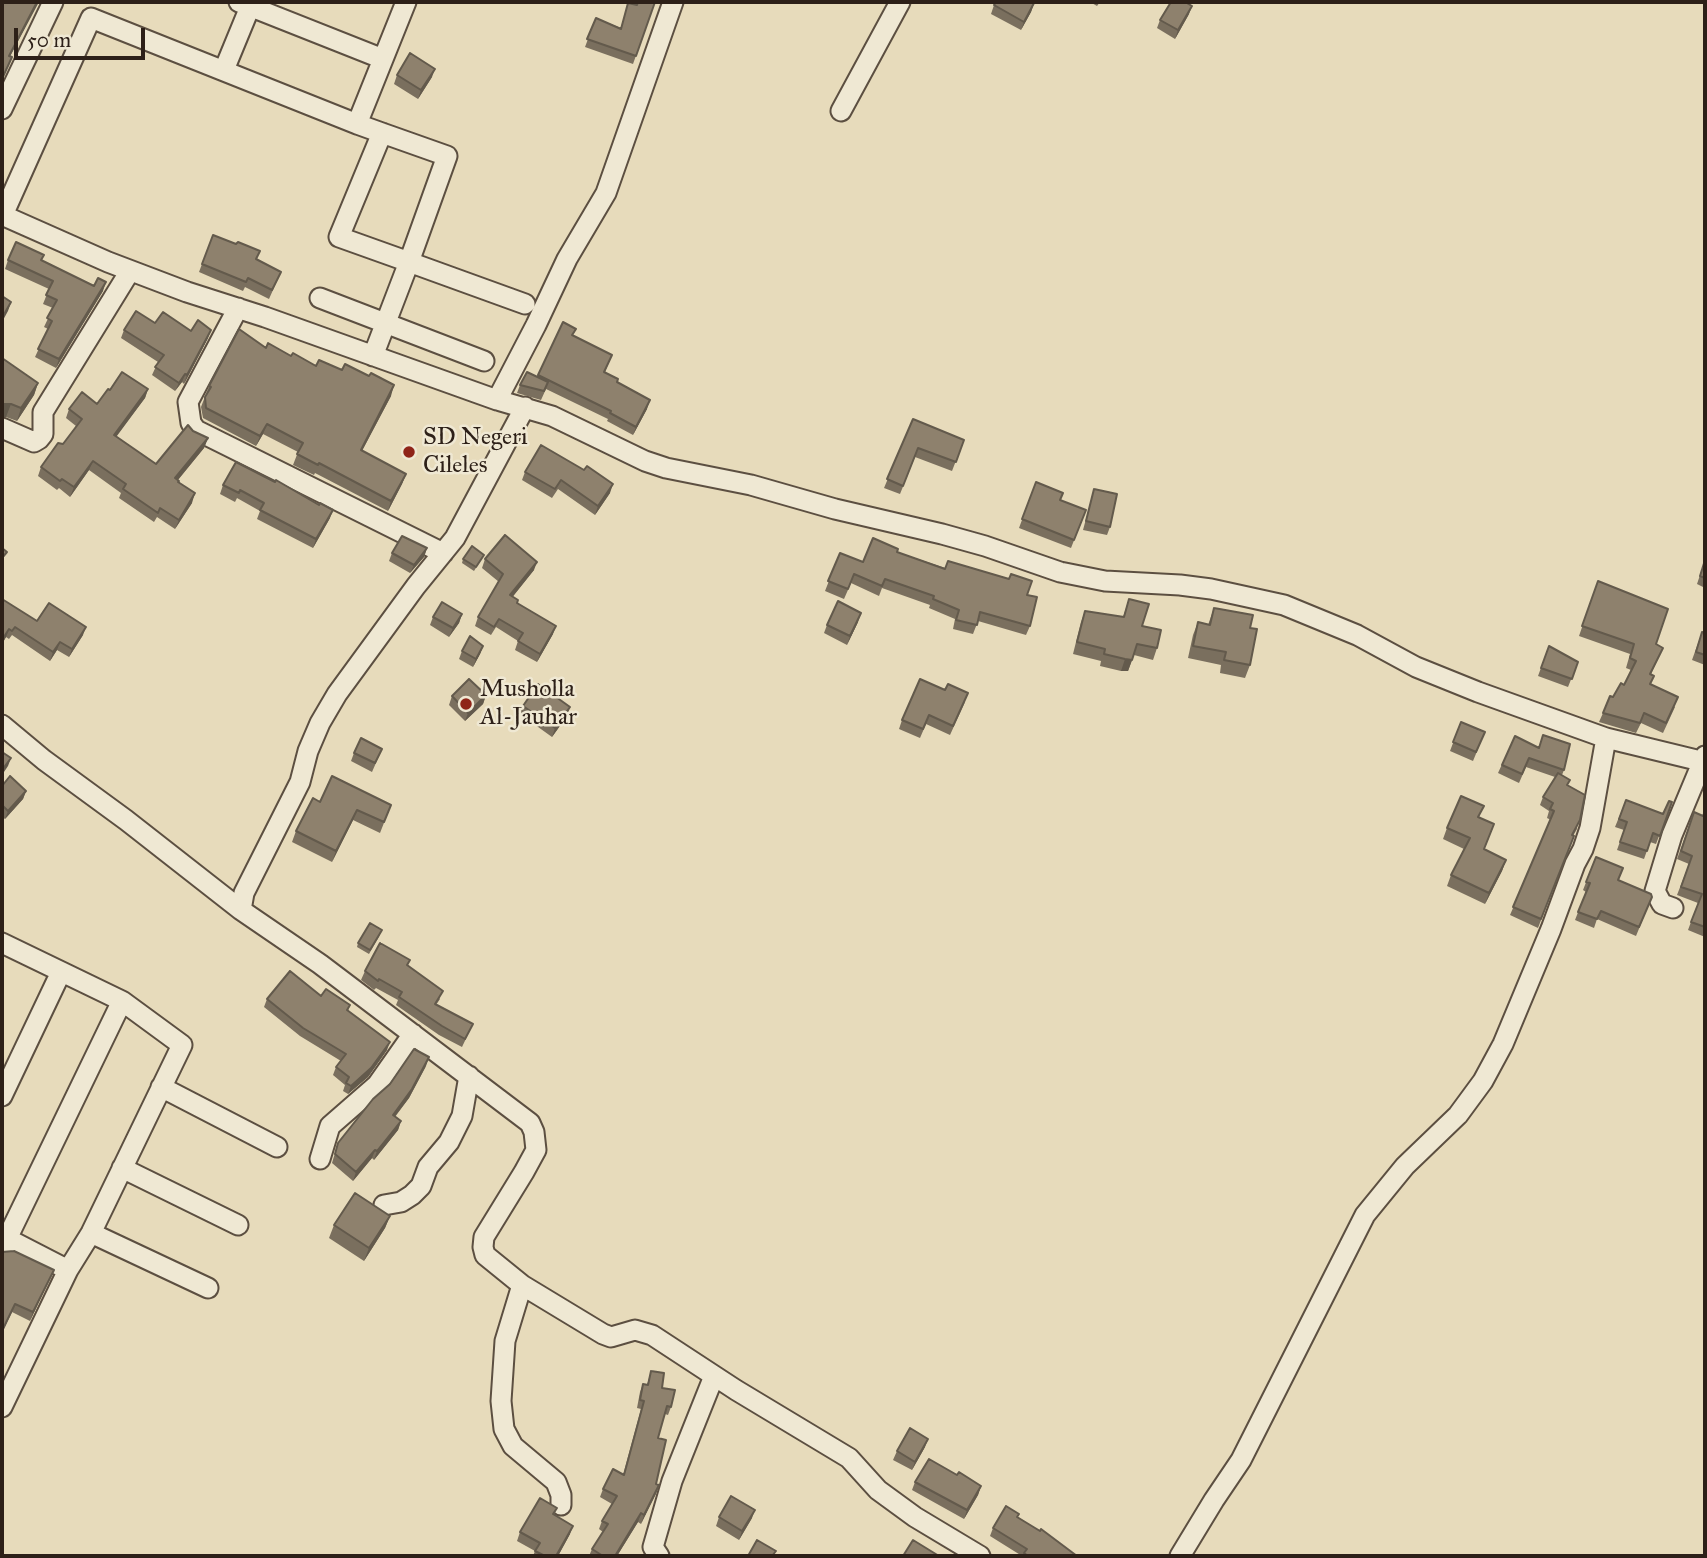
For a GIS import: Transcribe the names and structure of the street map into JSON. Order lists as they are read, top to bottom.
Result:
{
  "places": ["SD Negeri Cileles", "Musholla Al-Jauhar"],
  "scale_bar": "50 m"
}
